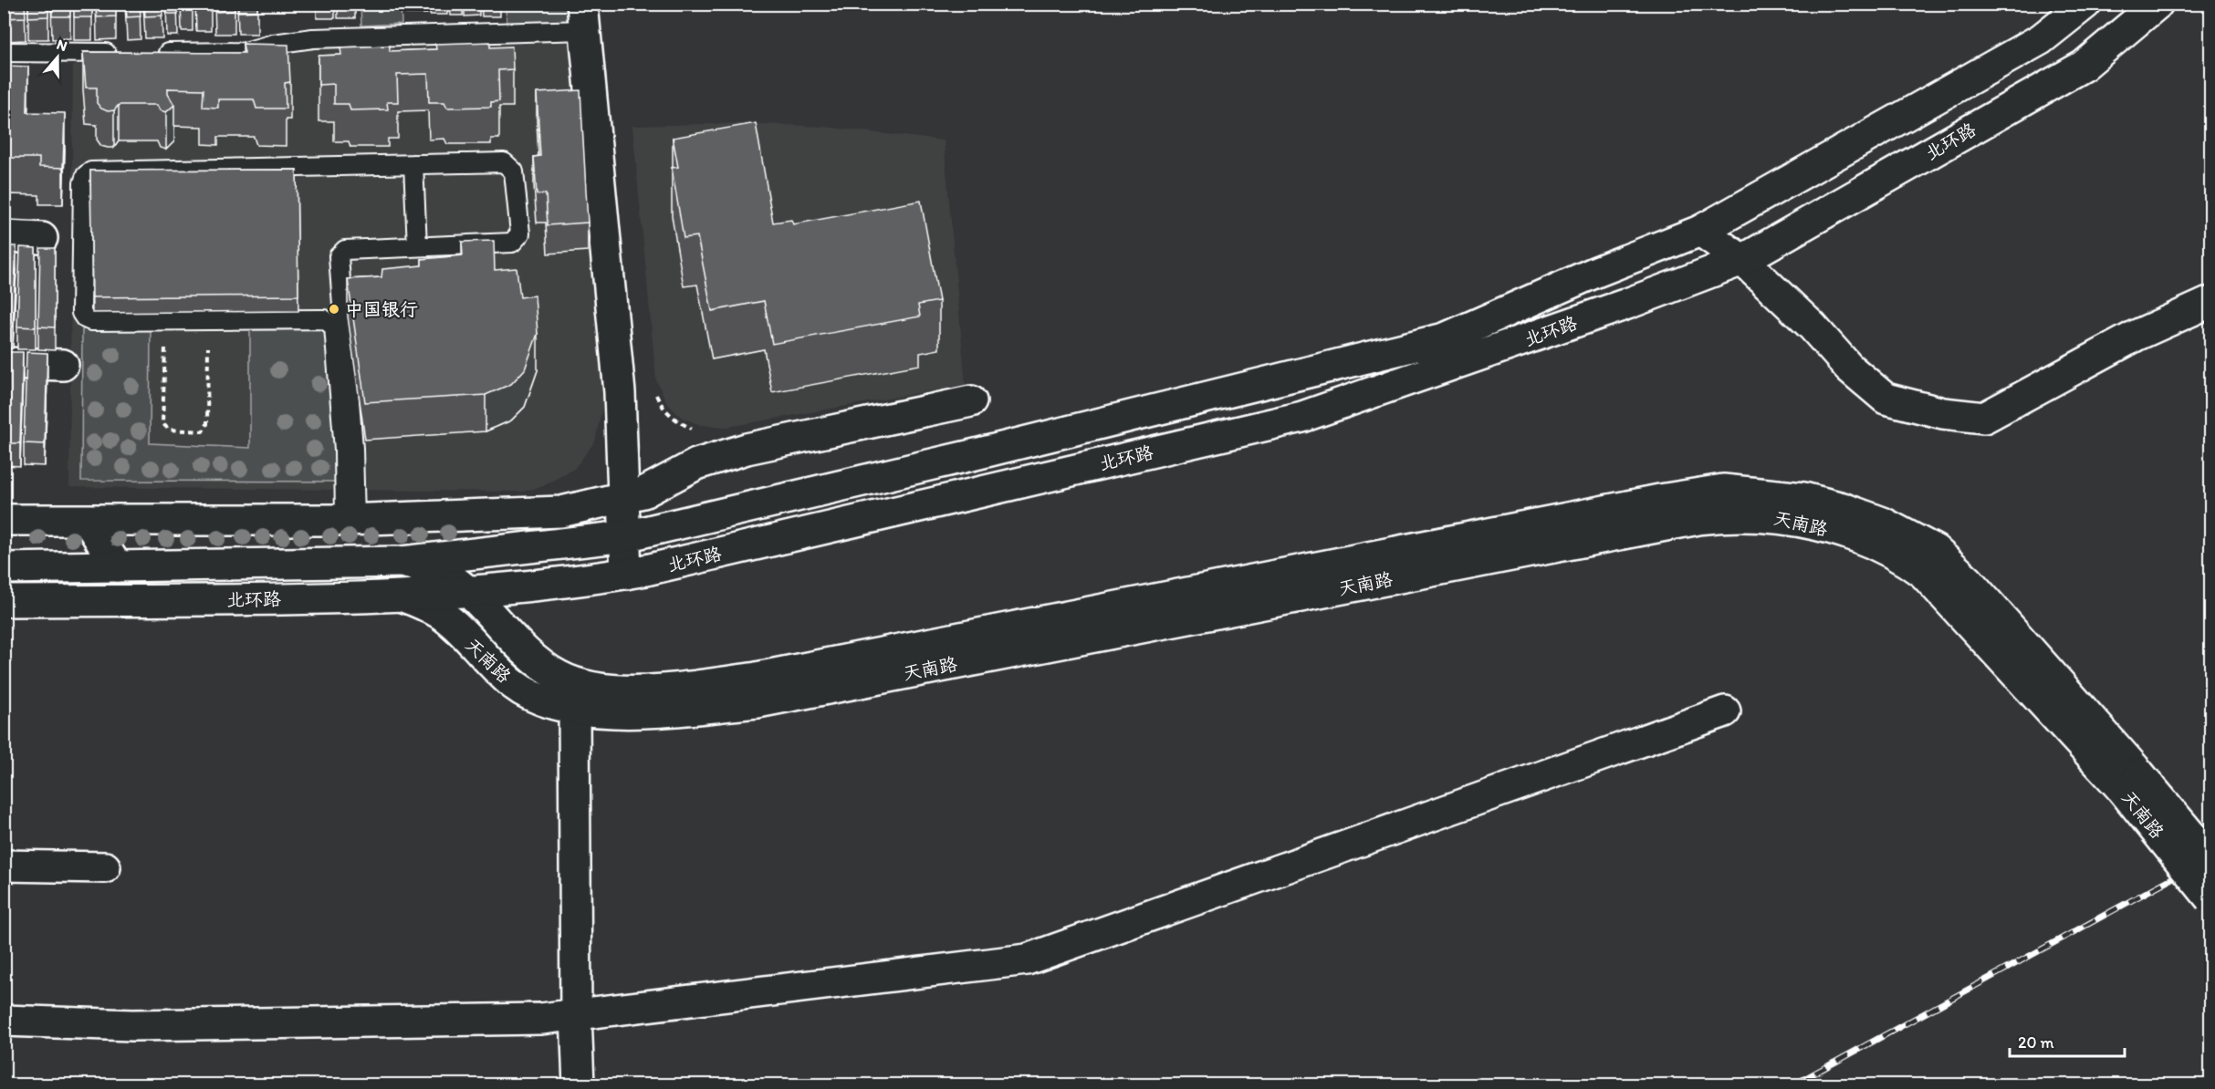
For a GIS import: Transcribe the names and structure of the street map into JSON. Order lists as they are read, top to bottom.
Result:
{
  "streets": {
    "main road": ["北环路", "天南路"]
  },
  "crossings": [
    ["北环路", "天南路"]
  ],
  "places": ["中国银行"],
  "scale_bar": "20 m",
  "north": "top"
}
